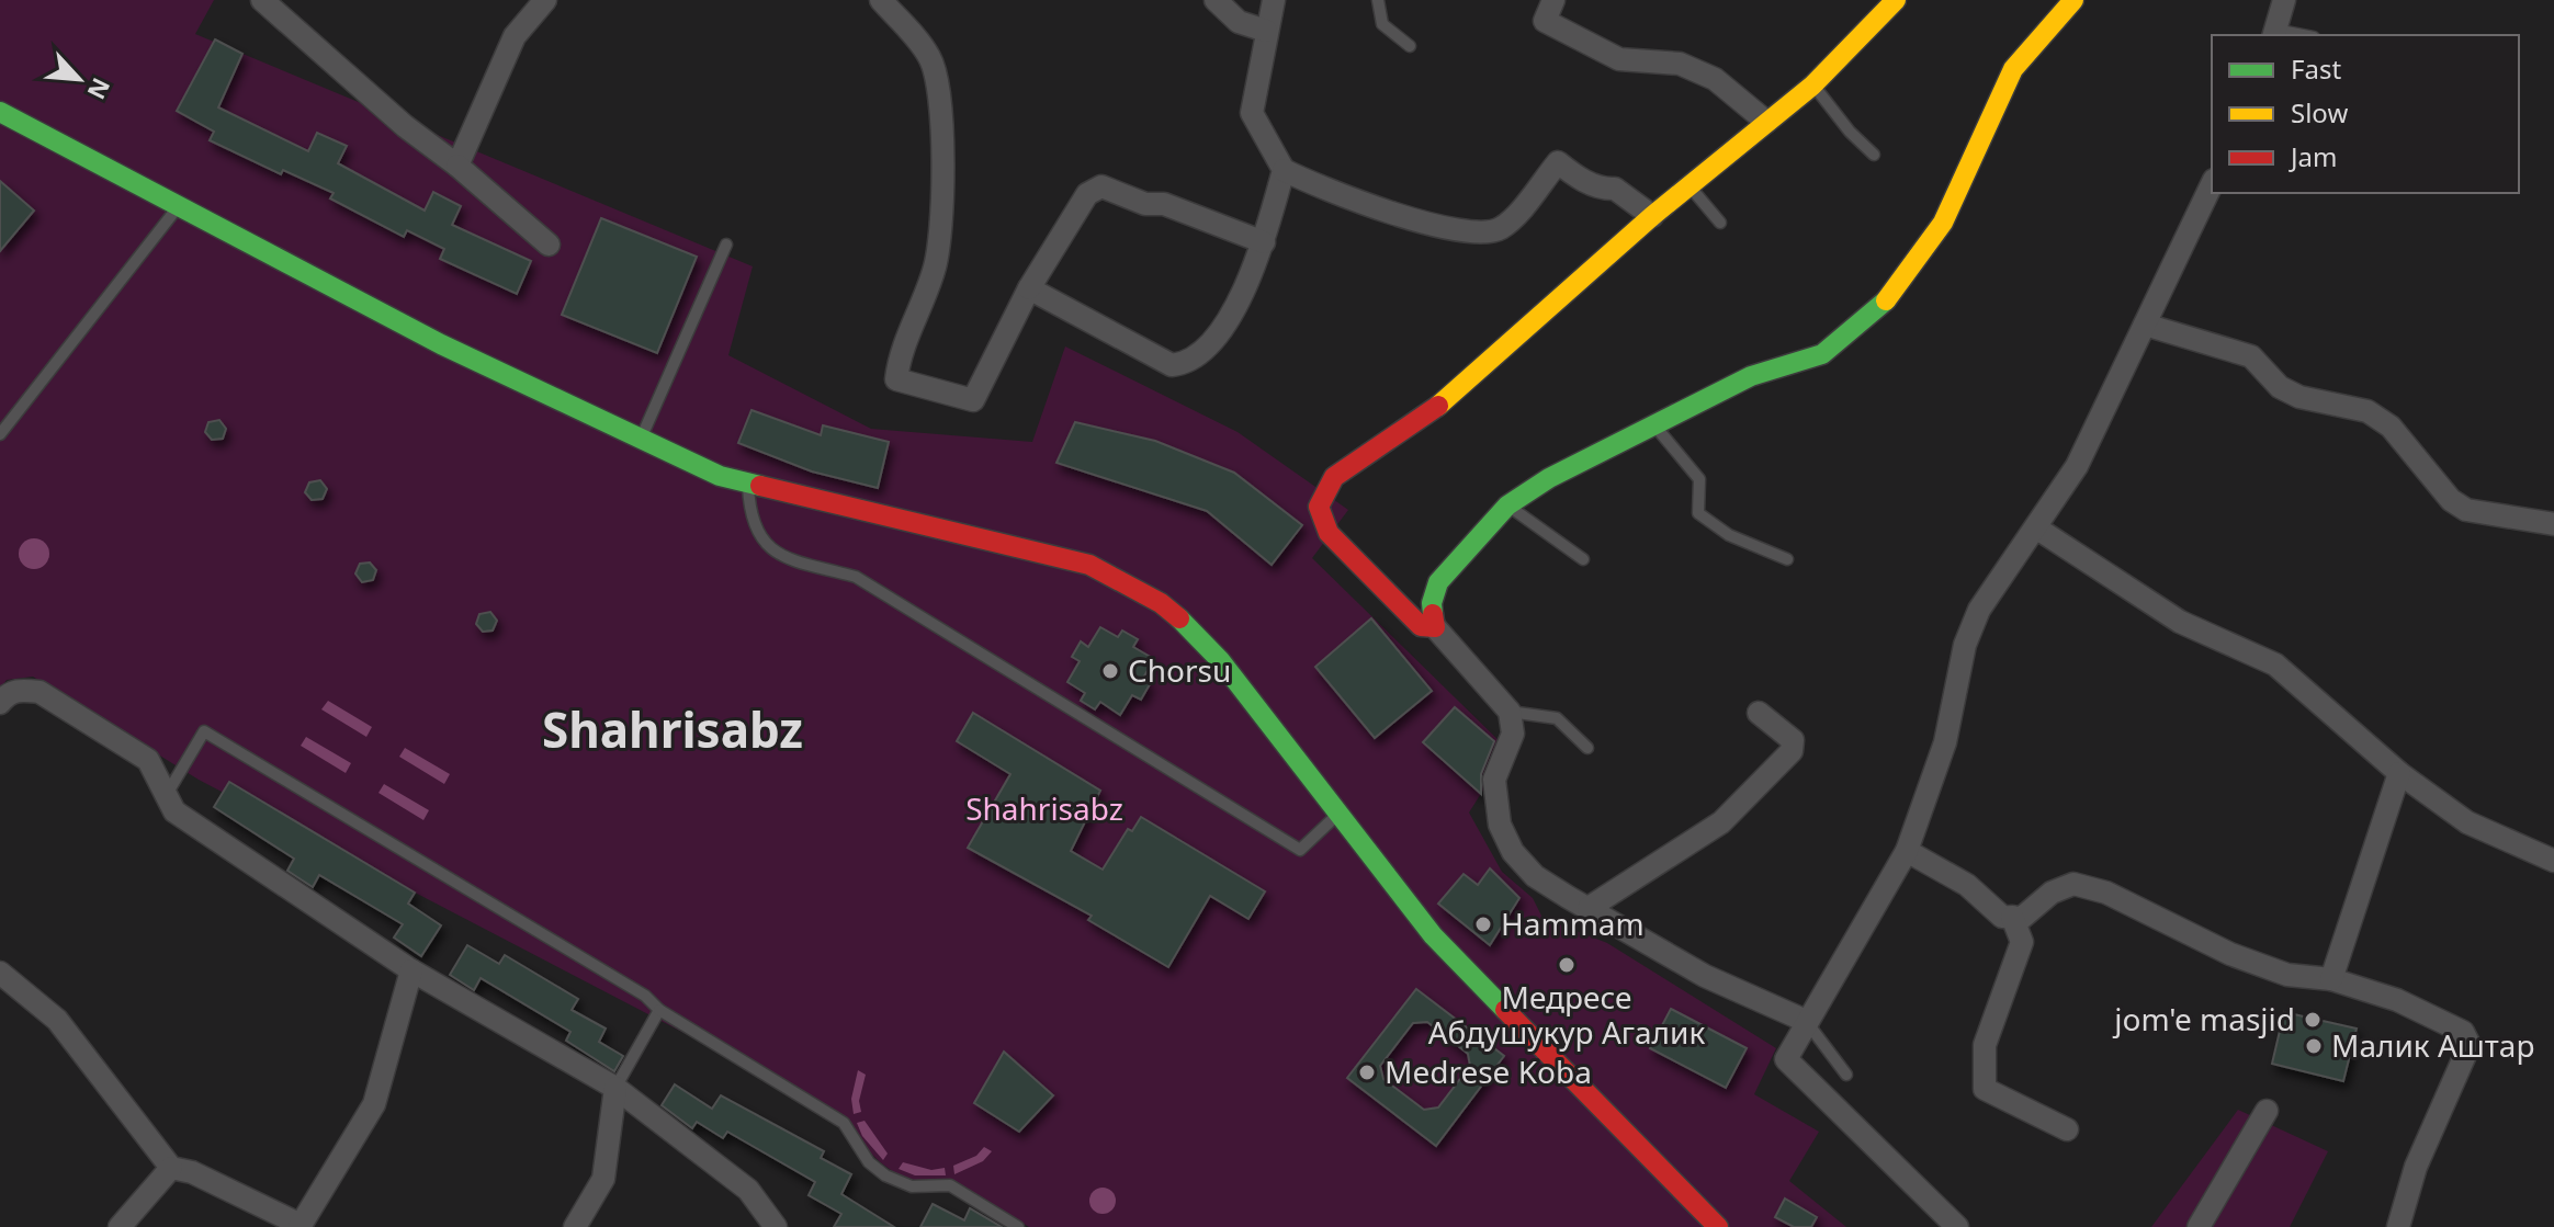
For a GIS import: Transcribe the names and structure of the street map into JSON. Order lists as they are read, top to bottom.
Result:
{
  "districts": ["Shahrisabz"],
  "parks": ["Shahrisabz"],
  "places": [
    "Chorsu",
    "Hammam",
    "Медресе Абдушукур Агалик",
    "jom'e masjid",
    "Малик Аштар",
    "Medrese Koba"
  ],
  "legend": ["Fast", "Slow", "Jam"],
  "north": "bottom right"
}
